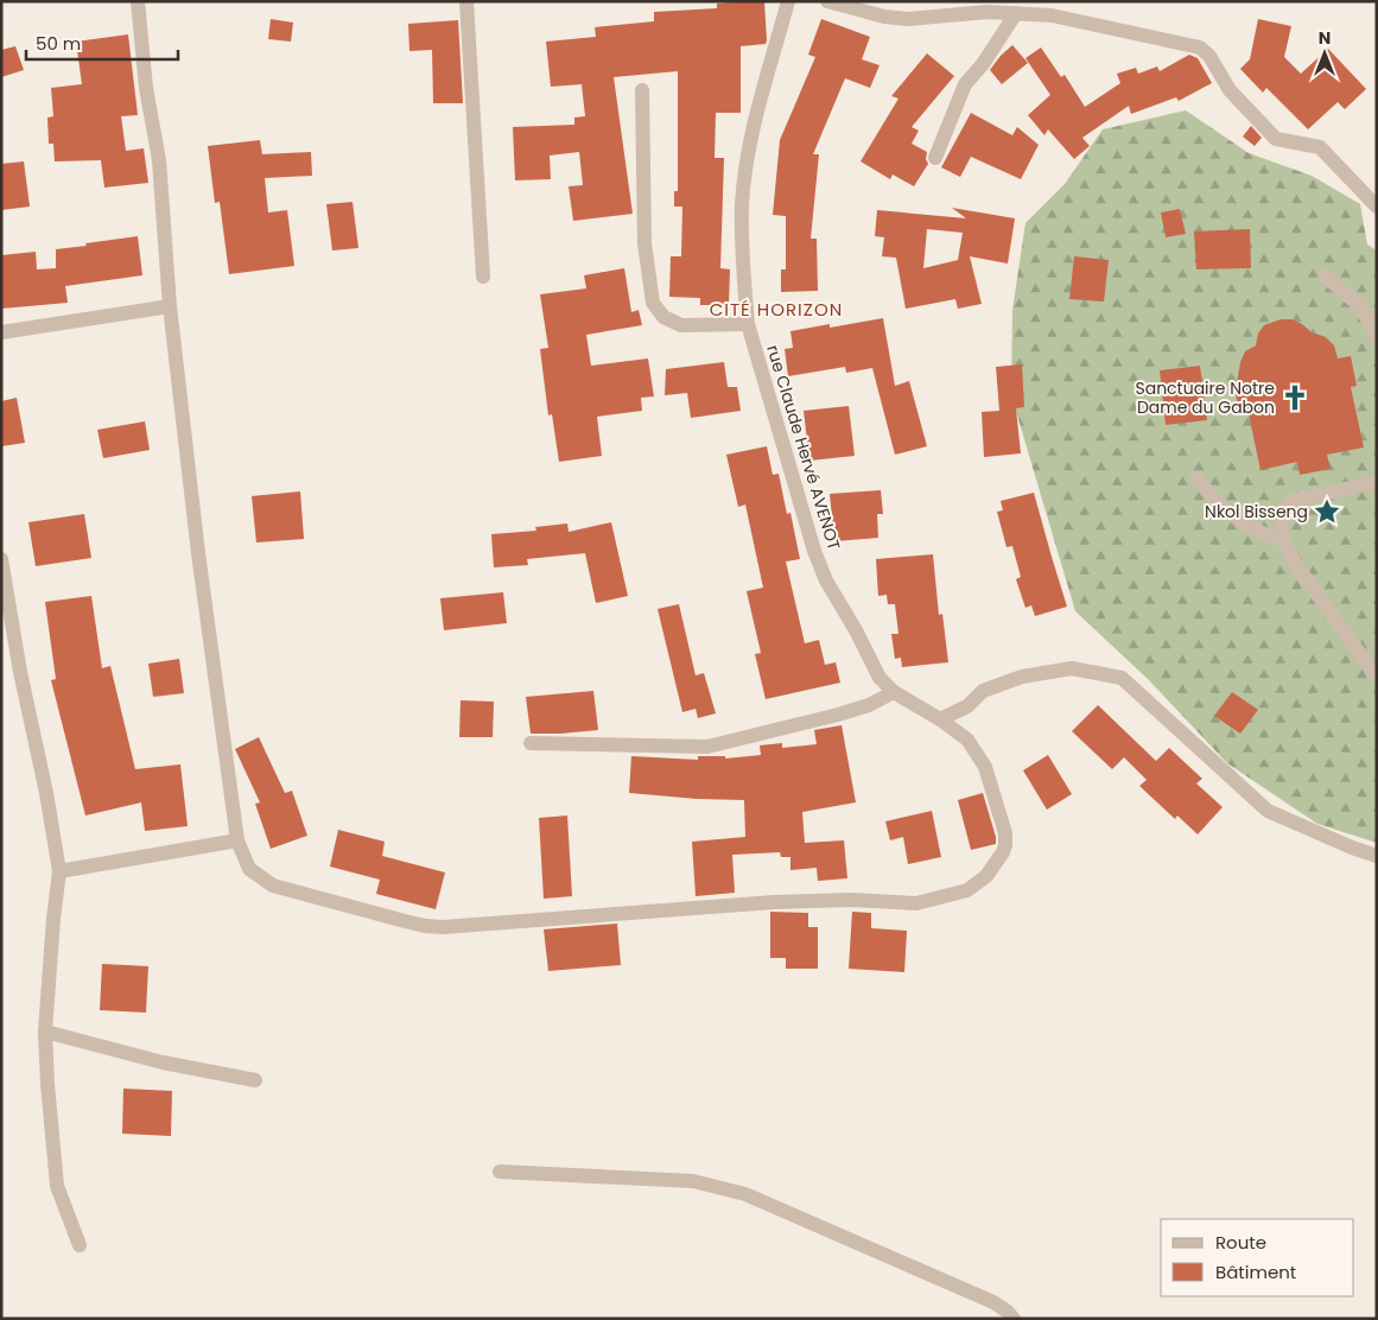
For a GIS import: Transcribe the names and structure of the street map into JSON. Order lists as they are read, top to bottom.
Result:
{
  "streets": {
    "street": ["rue Claude Hervé AVENOT"]
  },
  "districts": ["CITÉ HORIZON"],
  "places": {
    "church": ["Sanctuaire Notre Dame du Gabon"],
    "place": ["Nkol Bisseng"]
  },
  "legend": ["Route", "Bâtiment"],
  "scale_bar": "50 m",
  "north": "top"
}
